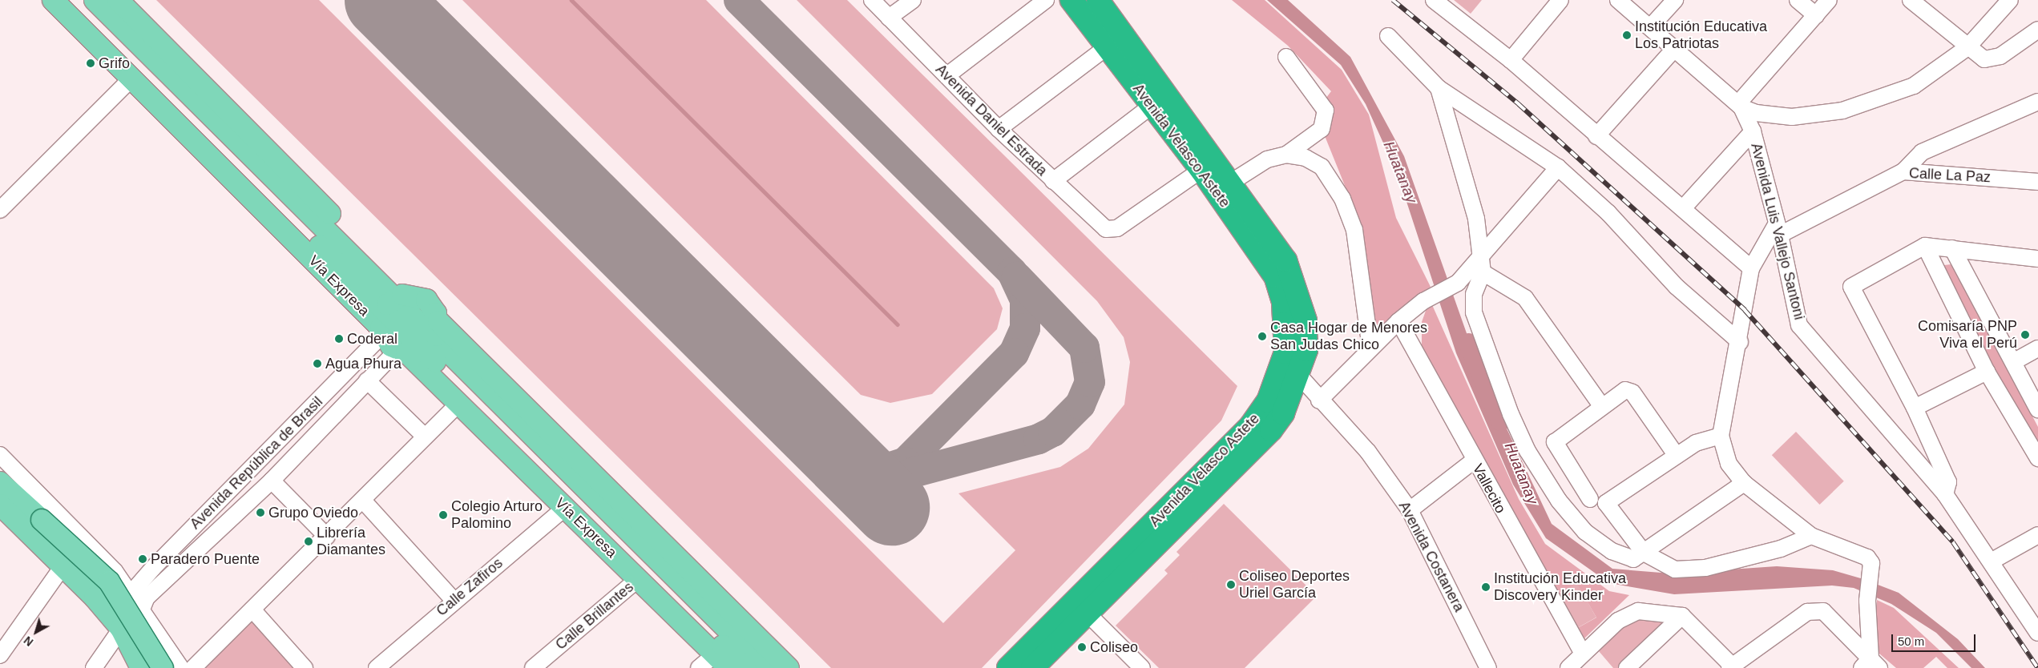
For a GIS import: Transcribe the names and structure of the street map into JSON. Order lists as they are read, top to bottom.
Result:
{
  "streets": {
    "highway": ["Avenida Velasco Astete"],
    "main road": ["Vía Expresa"],
    "street": [
      "Avenida Daniel Estrada",
      "Calle La Paz",
      "Avenida Luis Vallejo Santoni",
      "Avenida República de Brasil",
      "Vallecito",
      "Avenida Costanera",
      "Calle Zafiros",
      "Calle Brillantes"
    ]
  },
  "crossings": [
    ["Avenida Daniel Estrada", "Avenida Velasco Astete"],
    ["Avenida Velasco Astete", "Avenida Costanera"],
    ["Calle La Paz", "Avenida Luis Vallejo Santoni"],
    ["Vía Expresa", "Avenida República de Brasil"],
    ["Vía Expresa", "Calle Zafiros"],
    ["Vía Expresa", "Calle Brillantes"]
  ],
  "water": ["Huatanay"],
  "places": [
    "Institución Educativa Los Patriotas",
    "Grifo",
    "Comisaría PNP Viva el Perú",
    "Casa Hogar de Menores San Judas Chico",
    "Coderal",
    "Agua Phura",
    "Grupo Oviedo",
    "Colegio Arturo Palomino",
    "Librería Diamantes",
    "Paradero Puente",
    "Coliseo Deportes Uriel García",
    "Institución Educativa Discovery Kinder",
    "Coliseo"
  ],
  "scale_bar": "50 m",
  "north": "bottom left"
}
